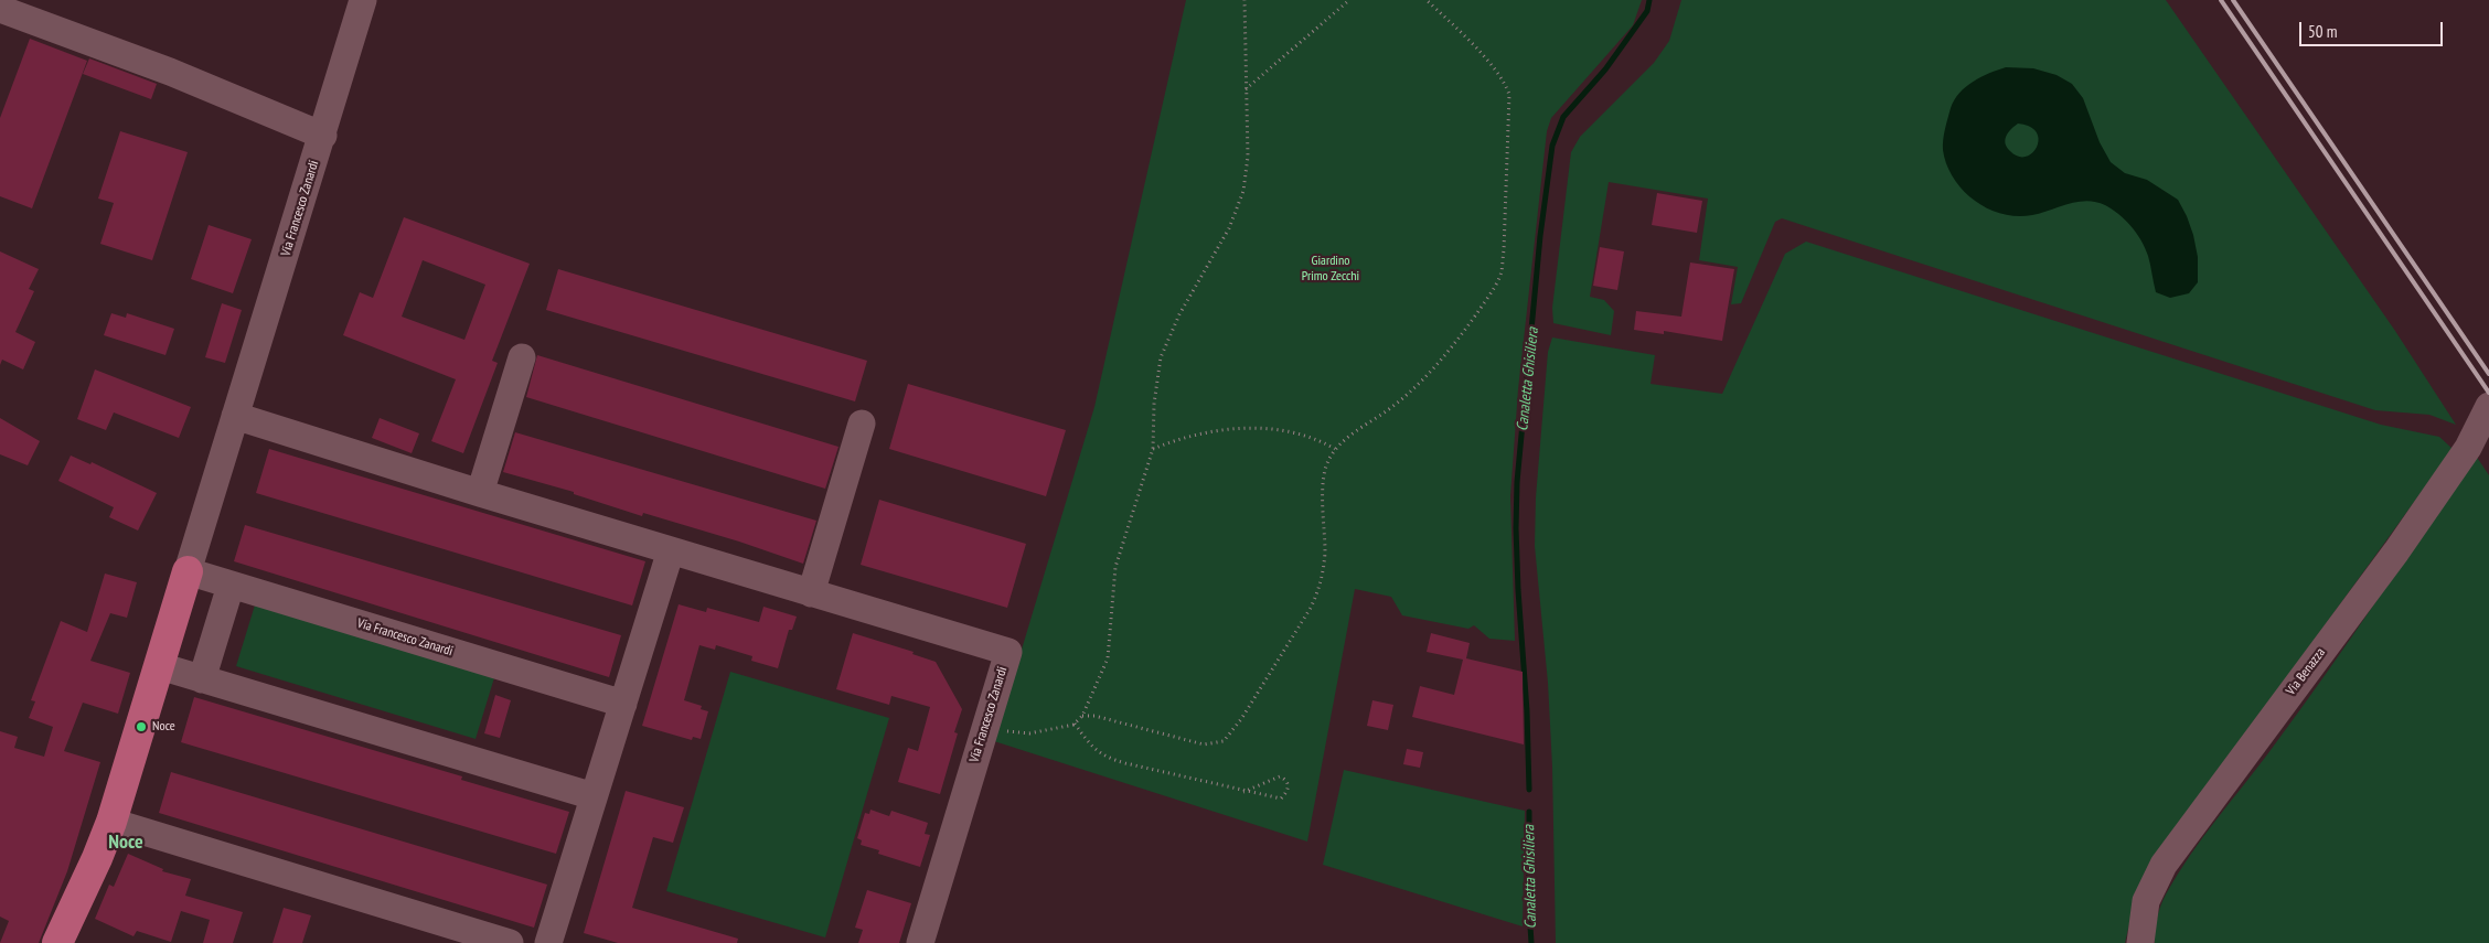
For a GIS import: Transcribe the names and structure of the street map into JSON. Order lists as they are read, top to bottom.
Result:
{
  "streets": {
    "main road": ["Via Francesco Zanardi"],
    "street": ["Via Benazza"]
  },
  "districts": ["Noce"],
  "water": ["Canaletta Ghisiliera"],
  "parks": ["Giardino Primo Zecchi"],
  "places": ["Noce"],
  "scale_bar": "50 m"
}
